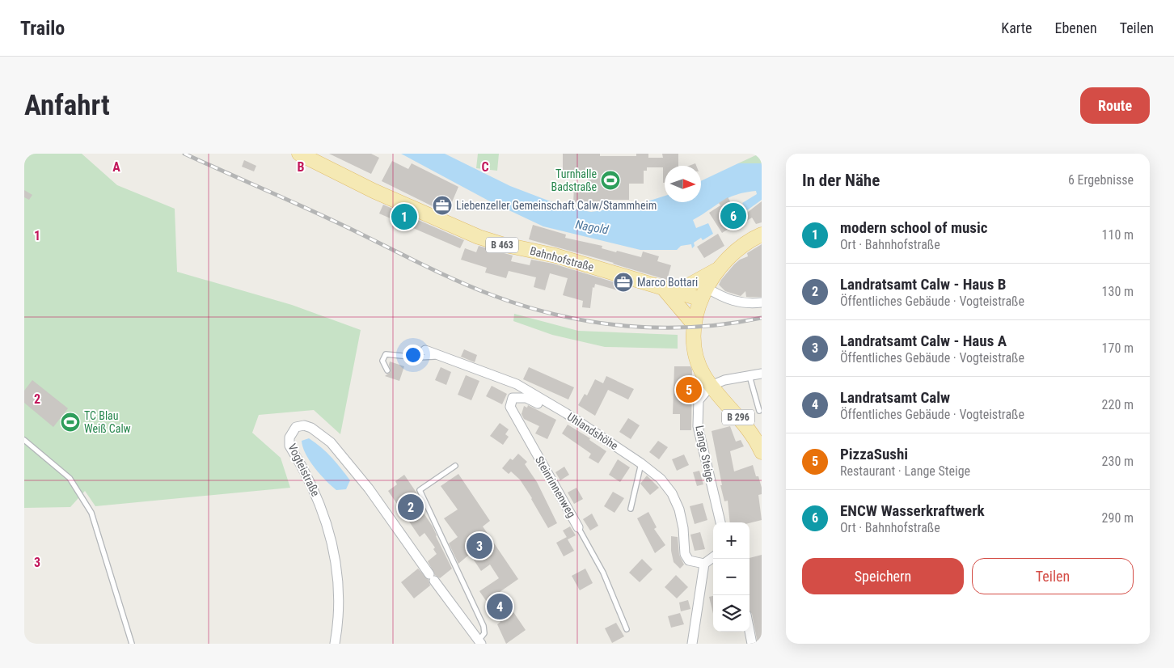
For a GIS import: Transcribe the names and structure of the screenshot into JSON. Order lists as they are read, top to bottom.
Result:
{
  "streets": {
    "main road": ["B 463", "Bahnhofstraße", "B 296"],
    "street": [
      "Uhlandshöhe",
      "Lange Steige",
      "Vogteistraße",
      "Steinrinnenweg"
    ]
  },
  "crossings": [
    ["Bahnhofstraße", "B 296"],
    ["B 296", "Lange Steige"],
    ["Uhlandshöhe", "Steinrinnenweg"]
  ],
  "water": ["Nagold"],
  "places": {
    "sports": ["Turnhalle Badstraße", "TC Blau Weiß Calw"],
    "office": ["Liebenzeller Gemeinschaft Calw/Stammheim", "Marco Bottari"]
  },
  "north": "right",
  "page": {
    "header": "Trailo",
    "nav": ["Karte", "Ebenen", "Teilen"],
    "buttons": [
      "Route",
      ["Speichern", "Teilen"]
    ],
    "title": "Anfahrt",
    "heading": ["In der Nähe", "6 Ergebnisse"],
    "pins": [
      "6",
      "1",
      "5",
      "2",
      "3",
      "4"
    ],
    "list": [
      {
        "mark": "1",
        "name": "modern school of music",
        "note": "Ort · Bahnhofstraße",
        "value": "110 m"
      },
      {
        "mark": "2",
        "name": "Landratsamt Calw - Haus B",
        "note": "Öffentliches Gebäude · Vogteistraße",
        "value": "130 m"
      },
      {
        "mark": "3",
        "name": "Landratsamt Calw - Haus A",
        "note": "Öffentliches Gebäude · Vogteistraße",
        "value": "170 m"
      },
      {
        "mark": "4",
        "name": "Landratsamt Calw",
        "note": "Öffentliches Gebäude · Vogteistraße",
        "value": "220 m"
      },
      {
        "mark": "5",
        "name": "PizzaSushi",
        "note": "Restaurant · Lange Steige",
        "value": "230 m"
      },
      {
        "mark": "6",
        "name": "ENCW Wasserkraftwerk",
        "note": "Ort · Bahnhofstraße",
        "value": "290 m"
      }
    ],
    "map_buttons": ["+", "−"]
  },
  "grid": {
    "columns": ["A", "B", "C"],
    "rows": ["1", "2", "3"]
  }
}
